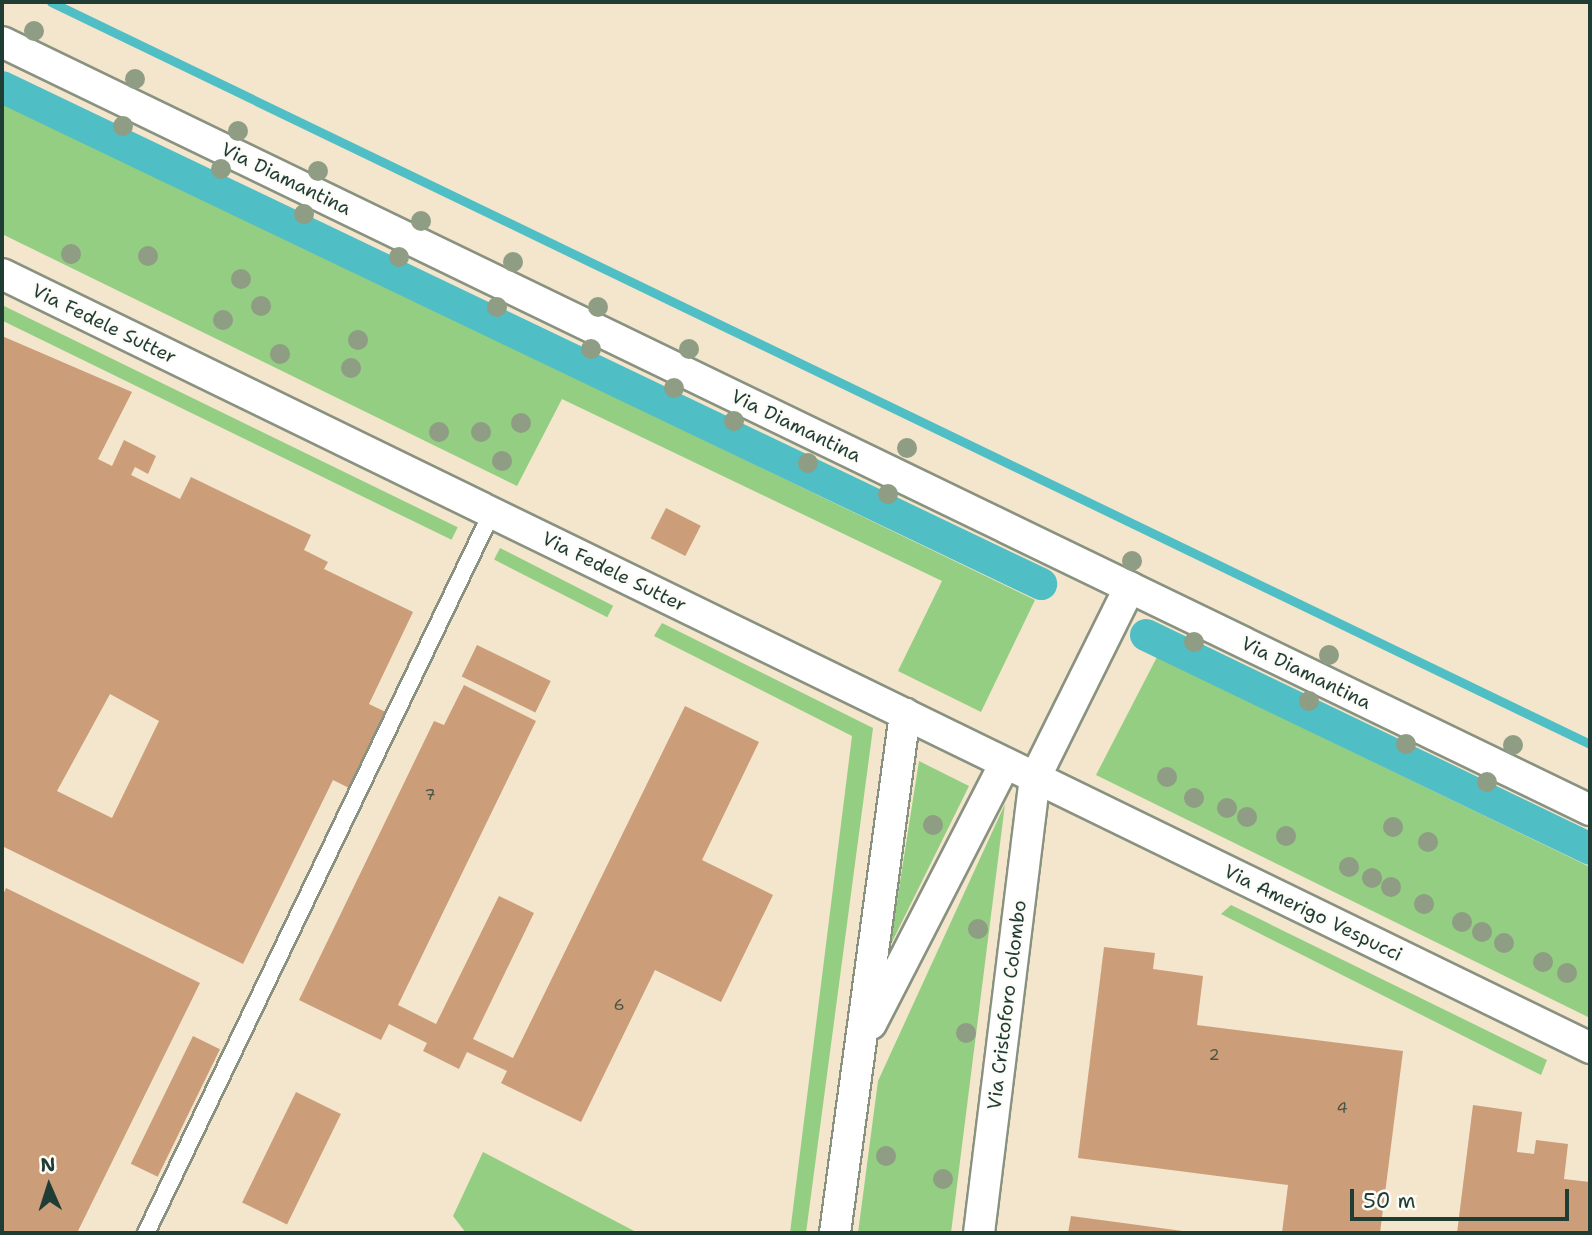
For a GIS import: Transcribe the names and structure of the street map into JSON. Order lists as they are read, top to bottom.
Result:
{
  "streets": {
    "street": [
      "Via Diamantina",
      "Via Fedele Sutter",
      "Via Amerigo Vespucci",
      "Via Cristoforo Colombo"
    ]
  },
  "crossings": [
    ["Via Fedele Sutter", "Via Amerigo Vespucci"],
    ["Via Fedele Sutter", "Via Cristoforo Colombo"],
    ["Via Amerigo Vespucci", "Via Cristoforo Colombo"]
  ],
  "house_numbers": [
    "7",
    "6",
    "2",
    "4"
  ],
  "scale_bar": "50 m",
  "north": "top"
}
